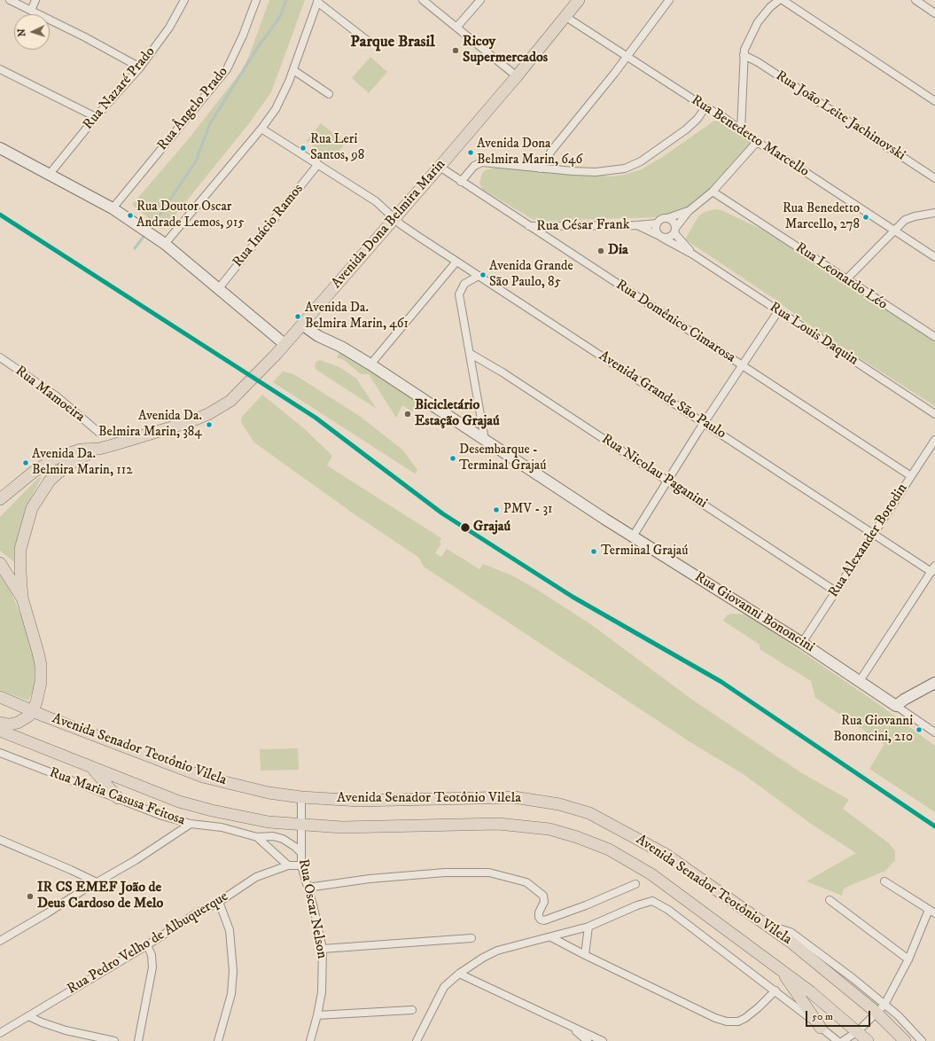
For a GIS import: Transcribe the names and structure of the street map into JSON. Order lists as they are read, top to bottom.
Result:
{
  "streets": {
    "main road": ["Avenida Dona Belmira Marin", "Avenida Senador Teotônio Vilela"],
    "street": [
      "Rua Nazaré Prado",
      "Rua Ângelo Prado",
      "Rua João Leite Jachinovski",
      "Rua Benedetto Marcello",
      "Rua Inácio Ramos",
      "Rua César Frank",
      "Rua Leonardo Léo",
      "Rua Domênico Cimarosa",
      "Rua Louis Daquin",
      "Rua Mamoeira",
      "Avenida Grande São Paulo",
      "Rua Nicolau Paganini",
      "Rua Alexander Borodin",
      "Rua Giovanni Bononcini",
      "Rua Maria Casusa Feitosa",
      "Rua Oscar Nelson",
      "Rua Pedro Velho de Albuquerque"
    ]
  },
  "crossings": [
    ["Rua Benedetto Marcello", "Avenida Dona Belmira Marin"],
    ["Avenida Dona Belmira Marin", "Rua Domênico Cimarosa"],
    ["Avenida Dona Belmira Marin", "Avenida Grande São Paulo"],
    ["Avenida Dona Belmira Marin", "Rua Giovanni Bononcini"],
    ["Avenida Dona Belmira Marin", "Avenida Senador Teotônio Vilela"],
    ["Rua Inácio Ramos", "Avenida Grande São Paulo"],
    ["Rua César Frank", "Rua Domênico Cimarosa"],
    ["Rua César Frank", "Rua Louis Daquin"],
    ["Rua Domênico Cimarosa", "Rua Alexander Borodin"],
    ["Avenida Grande São Paulo", "Rua Alexander Borodin"],
    ["Rua Nicolau Paganini", "Rua Alexander Borodin"],
    ["Rua Alexander Borodin", "Rua Giovanni Bononcini"],
    ["Avenida Senador Teotônio Vilela", "Rua Oscar Nelson"],
    ["Rua Maria Casusa Feitosa", "Rua Oscar Nelson"],
    ["Rua Maria Casusa Feitosa", "Rua Pedro Velho de Albuquerque"],
    ["Rua Oscar Nelson", "Rua Pedro Velho de Albuquerque"]
  ],
  "districts": ["Parque Brasil"],
  "places": [
    "Ricoy Supermercados",
    "Rua Leri Santos, 98",
    "Avenida Dona Belmira Marin, 646",
    "Rua Doutor Oscar Andrade Lemos, 915",
    "Rua Benedetto Marcello, 278",
    "Dia",
    "Avenida Grande São Paulo, 85",
    "Avenida Da. Belmira Marin, 461",
    "Bicicletário Estação Grajaú",
    "Avenida Da. Belmira Marin, 384",
    "Desembarque - Terminal Grajaú",
    "Avenida Da. Belmira Marin, 112",
    "PMV - 31",
    "Grajaú",
    "Terminal Grajaú",
    "Rua Giovanni Bononcini, 210",
    "IR CS EMEF João de Deus Cardoso de Melo"
  ],
  "scale_bar": "50 m",
  "north": "left"
}
